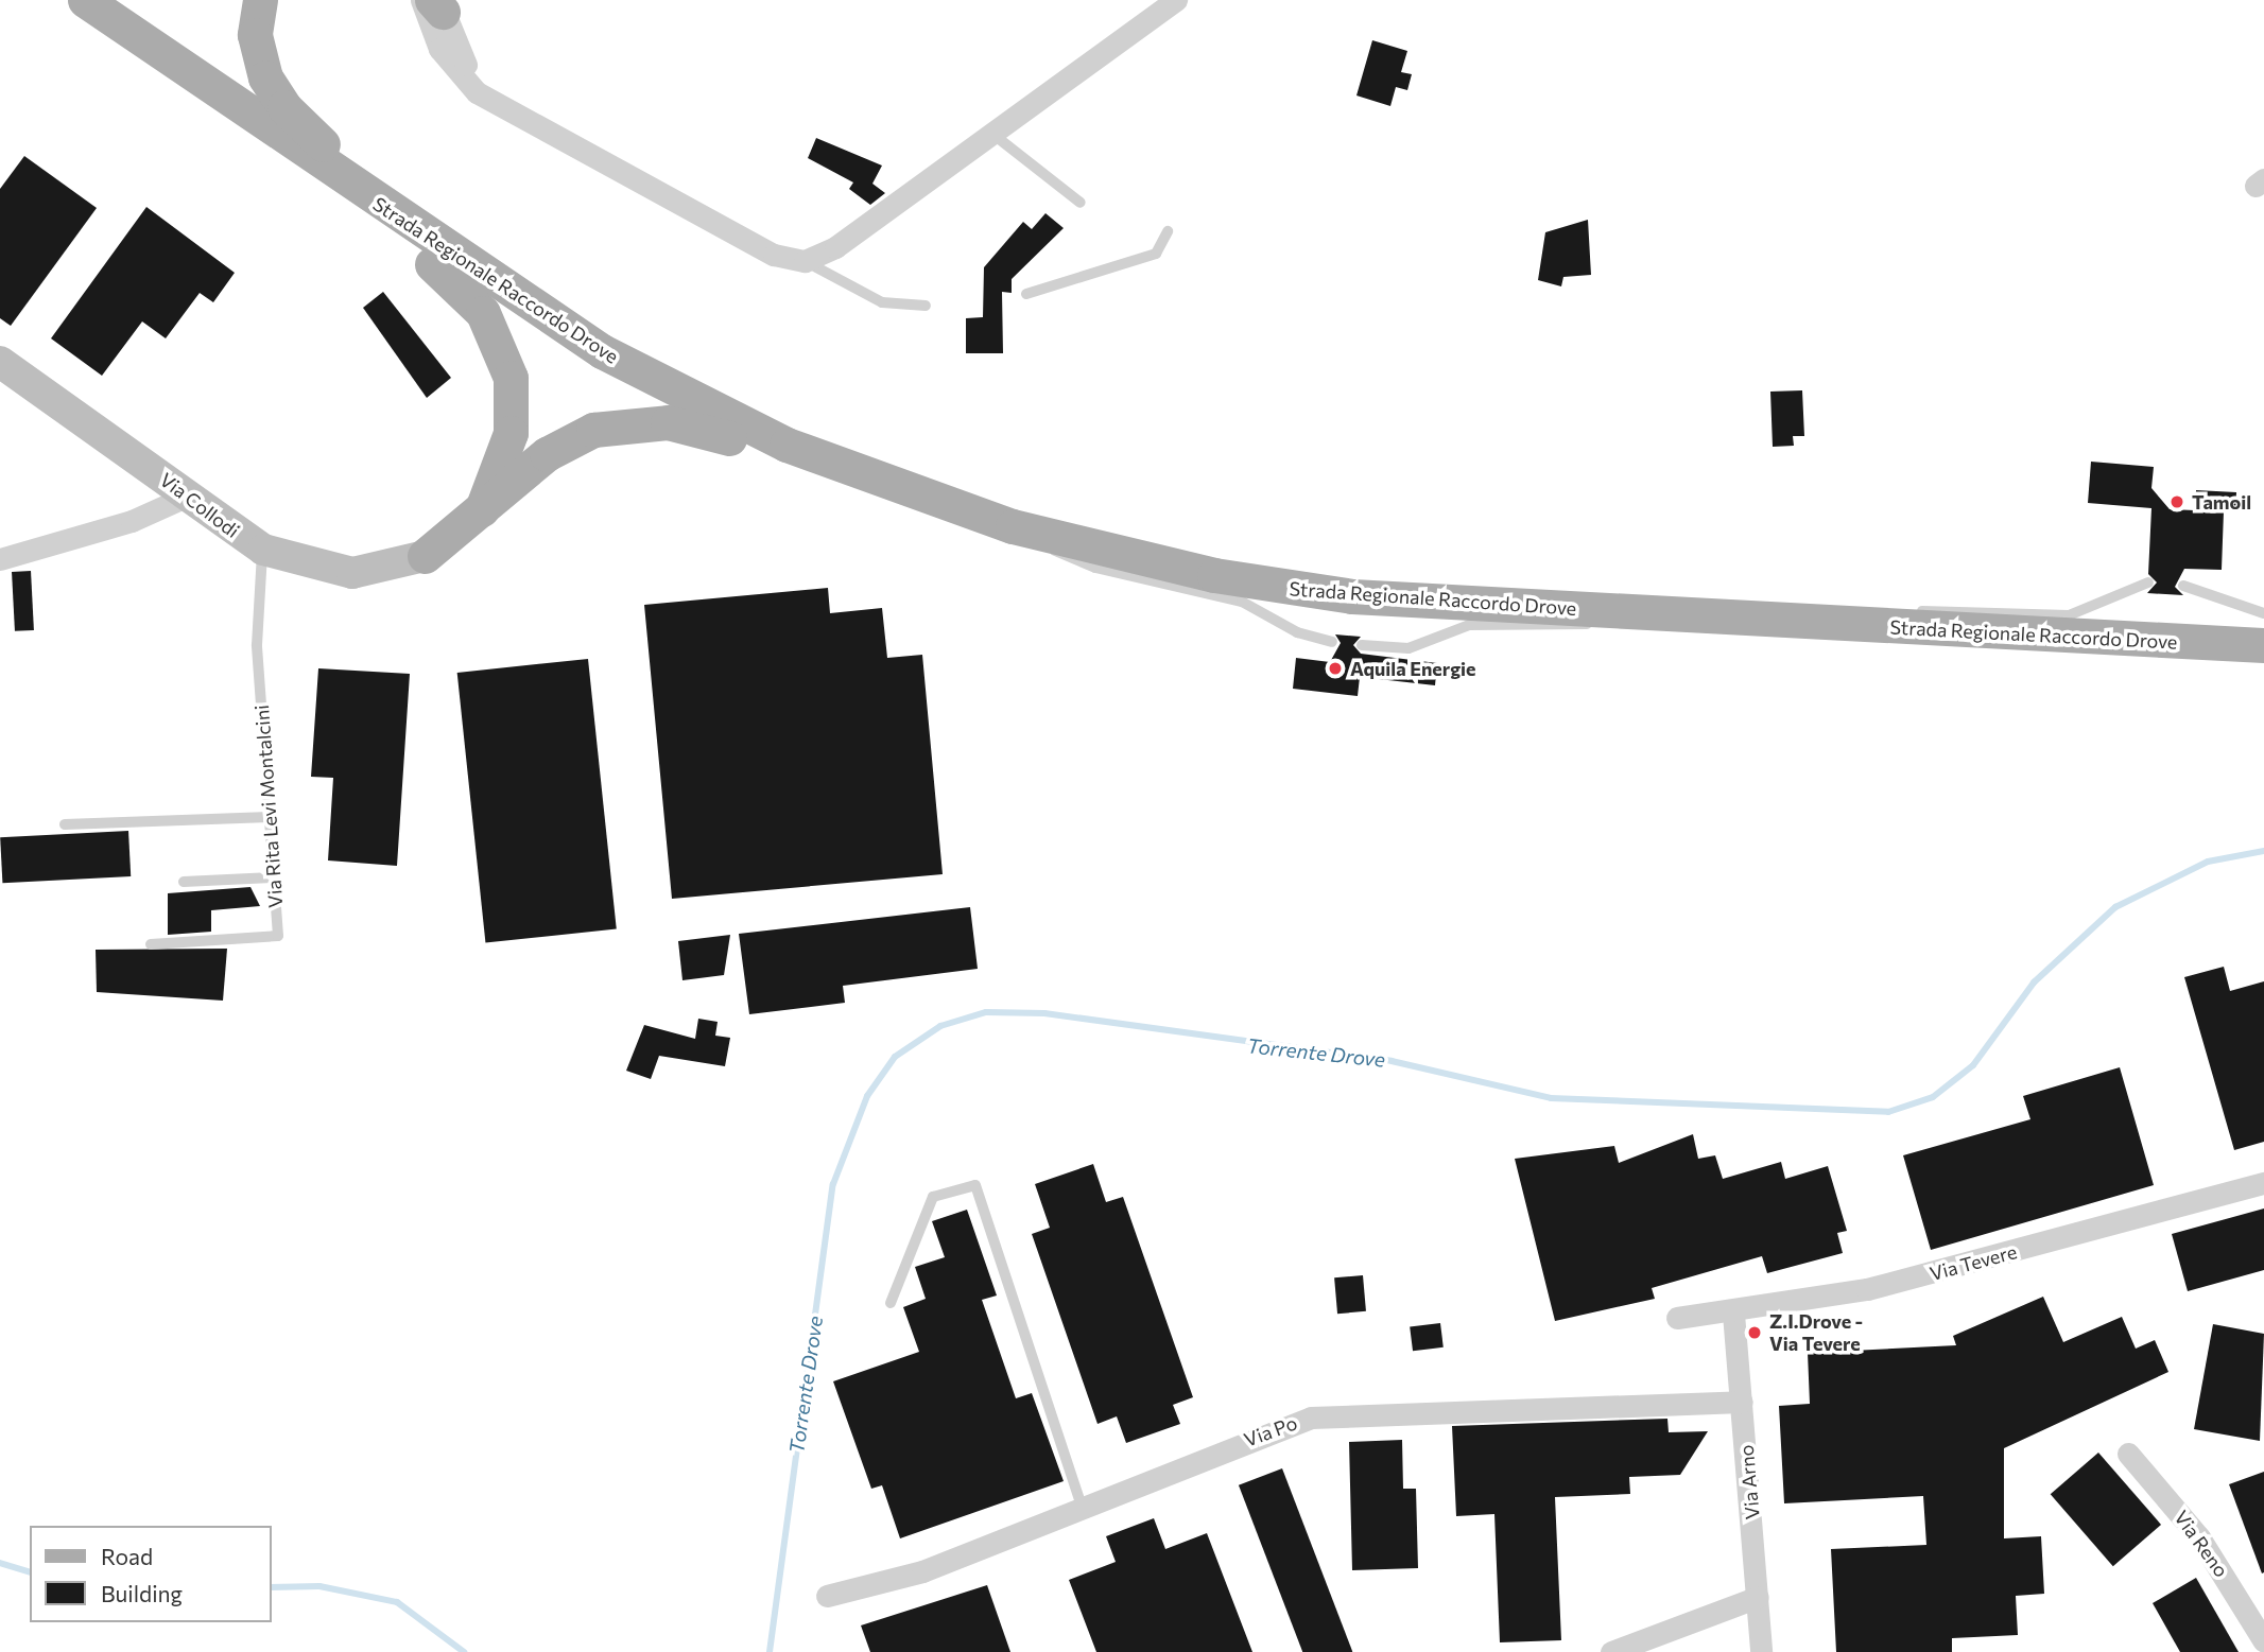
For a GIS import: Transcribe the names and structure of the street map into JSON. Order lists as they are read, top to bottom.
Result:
{
  "streets": {
    "main road": ["Strada Regionale Raccordo Drove"],
    "street": [
      "Via Collodi",
      "Via Tevere",
      "Via Po",
      "Via Arno",
      "Via Reno"
    ],
    "lane": ["Via Rita Levi Montalcini"]
  },
  "crossings": [
    ["Via Collodi", "Via Rita Levi Montalcini"],
    ["Via Tevere", "Via Arno"],
    ["Via Po", "Via Arno"]
  ],
  "water": ["Torrente Drove"],
  "places": ["Tamoil", "Aquila Energie", "Z.I.Drove - Via Tevere"],
  "legend": ["Road", "Building"]
}
